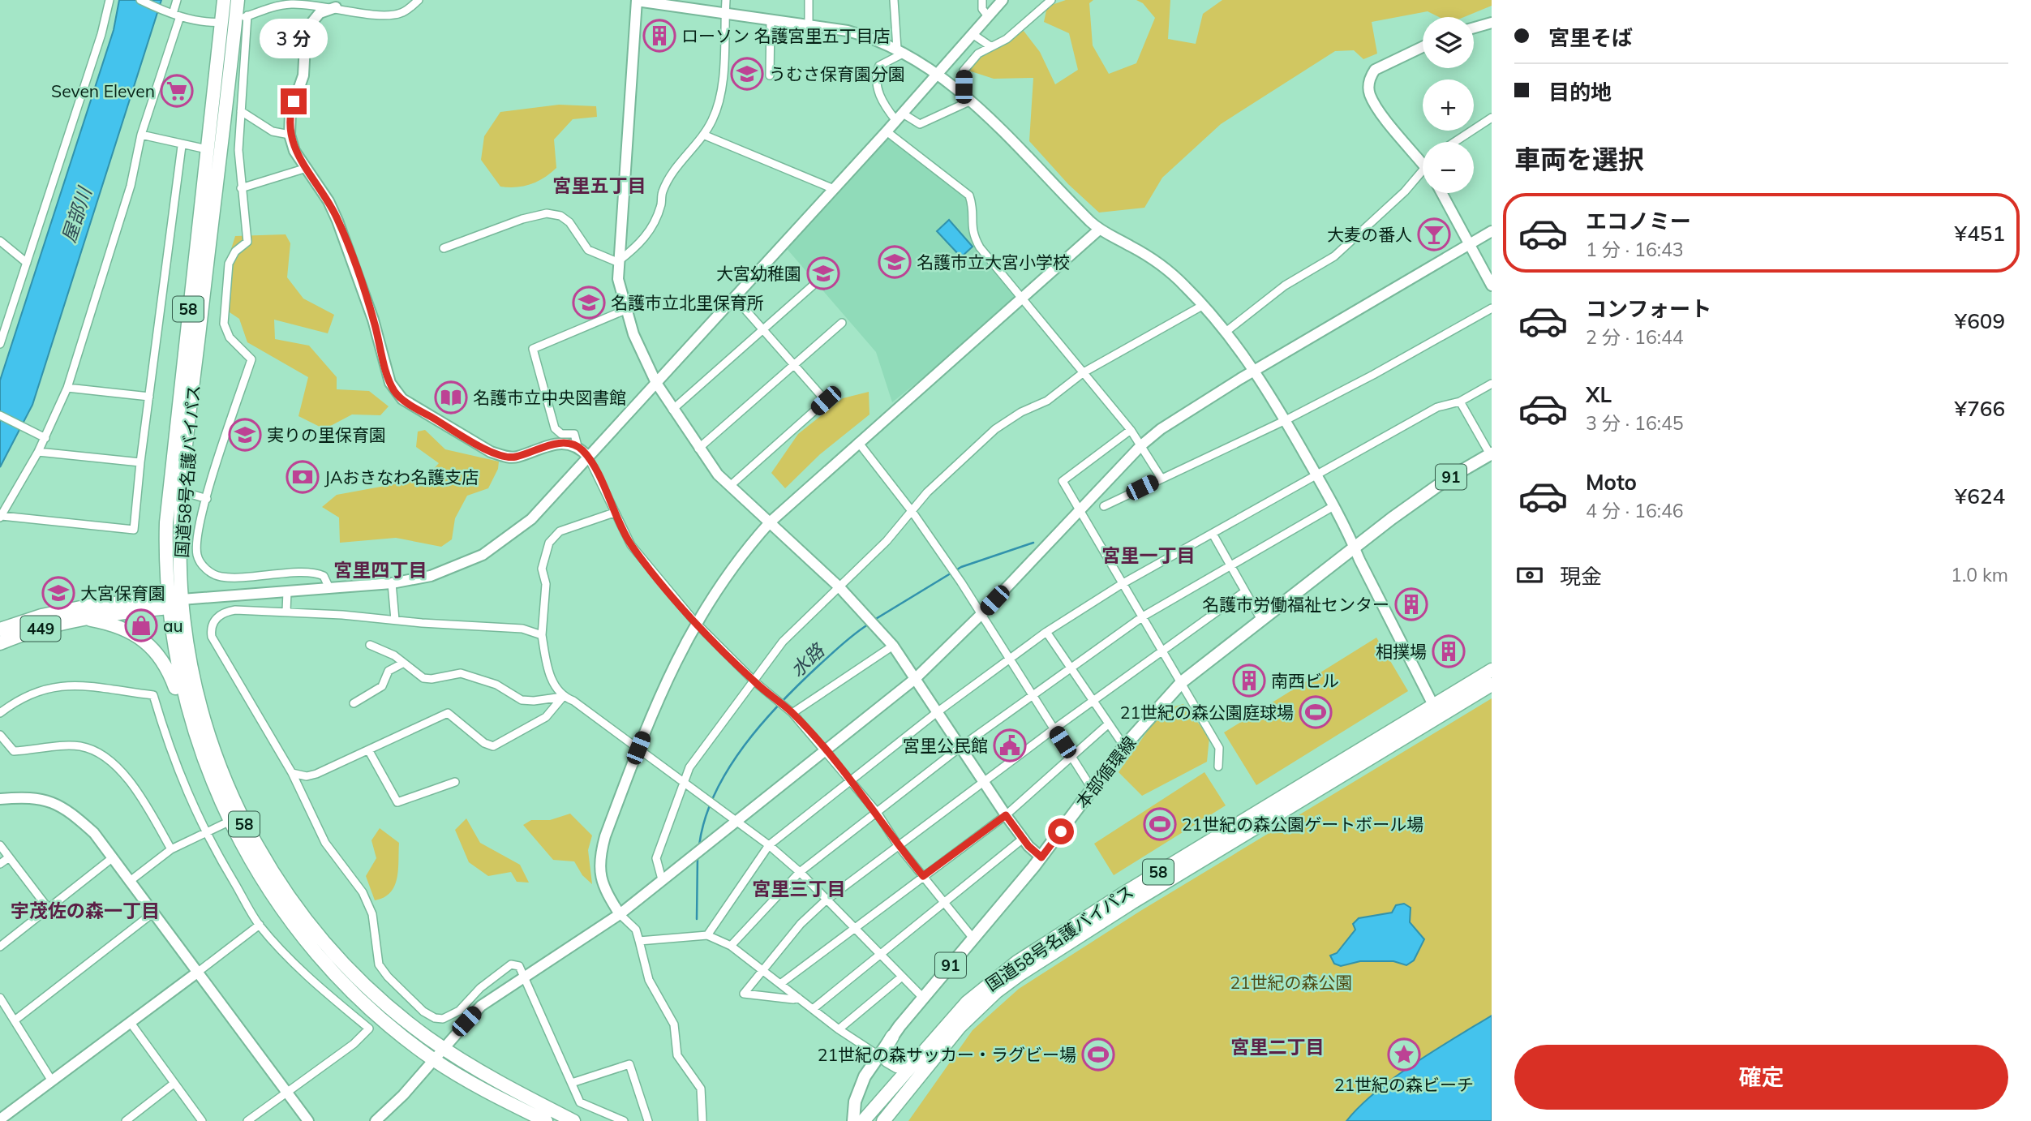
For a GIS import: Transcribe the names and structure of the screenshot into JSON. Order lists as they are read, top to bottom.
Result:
{
  "streets": {
    "highway": ["58", "国道58号名護バイパス", "449"],
    "main road": ["91", "本部循環線"]
  },
  "crossings": [
    ["国道58号名護バイパス", "449"]
  ],
  "districts": [
    "宮里五丁目",
    "宮里一丁目",
    "宮里四丁目",
    "宮里三丁目",
    "宇茂佐の森一丁目",
    "宮里二丁目"
  ],
  "water": ["屋部川", "水路"],
  "parks": ["21世紀の森公園"],
  "places": {
    "building": [
      "ローソン 名護宮里五丁目店",
      "名護市労働福祉センター",
      "相撲場",
      "南西ビル"
    ],
    "school or university": [
      "うむさ保育園分園",
      "名護市立大宮小学校",
      "大宮幼稚園",
      "名護市立北里保育所",
      "実りの里保育園",
      "大宮保育園"
    ],
    "supermarket": ["Seven Eleven"],
    "bar": ["大麦の番人"],
    "library": ["名護市立中央図書館"],
    "bank": ["JAおきなわ名護支店"],
    "shop": ["au"],
    "sports": ["21世紀の森公園庭球場", "21世紀の森公園ゲートボール場", "21世紀の森サッカー・ラグビー場"],
    "public building": ["宮里公民館"],
    "place": ["21世紀の森ビーチ"]
  },
  "page": {
    "banner": ["宮里そば", "目的地"],
    "map_buttons": ["+", "−"],
    "bubble": "3 分",
    "heading": "車両を選択",
    "list": [
      {
        "name": "エコノミー",
        "note": "1 分 · 16:43",
        "value": "¥451"
      },
      {
        "name": "コンフォート",
        "note": "2 分 · 16:44",
        "value": "¥609"
      },
      {
        "name": "XL",
        "note": "3 分 · 16:45",
        "value": "¥766"
      },
      {
        "name": "Moto",
        "note": "4 分 · 16:46",
        "value": "¥624"
      }
    ],
    "pay": ["現金", "1.0 km"],
    "buttons": "確定"
  }
}
